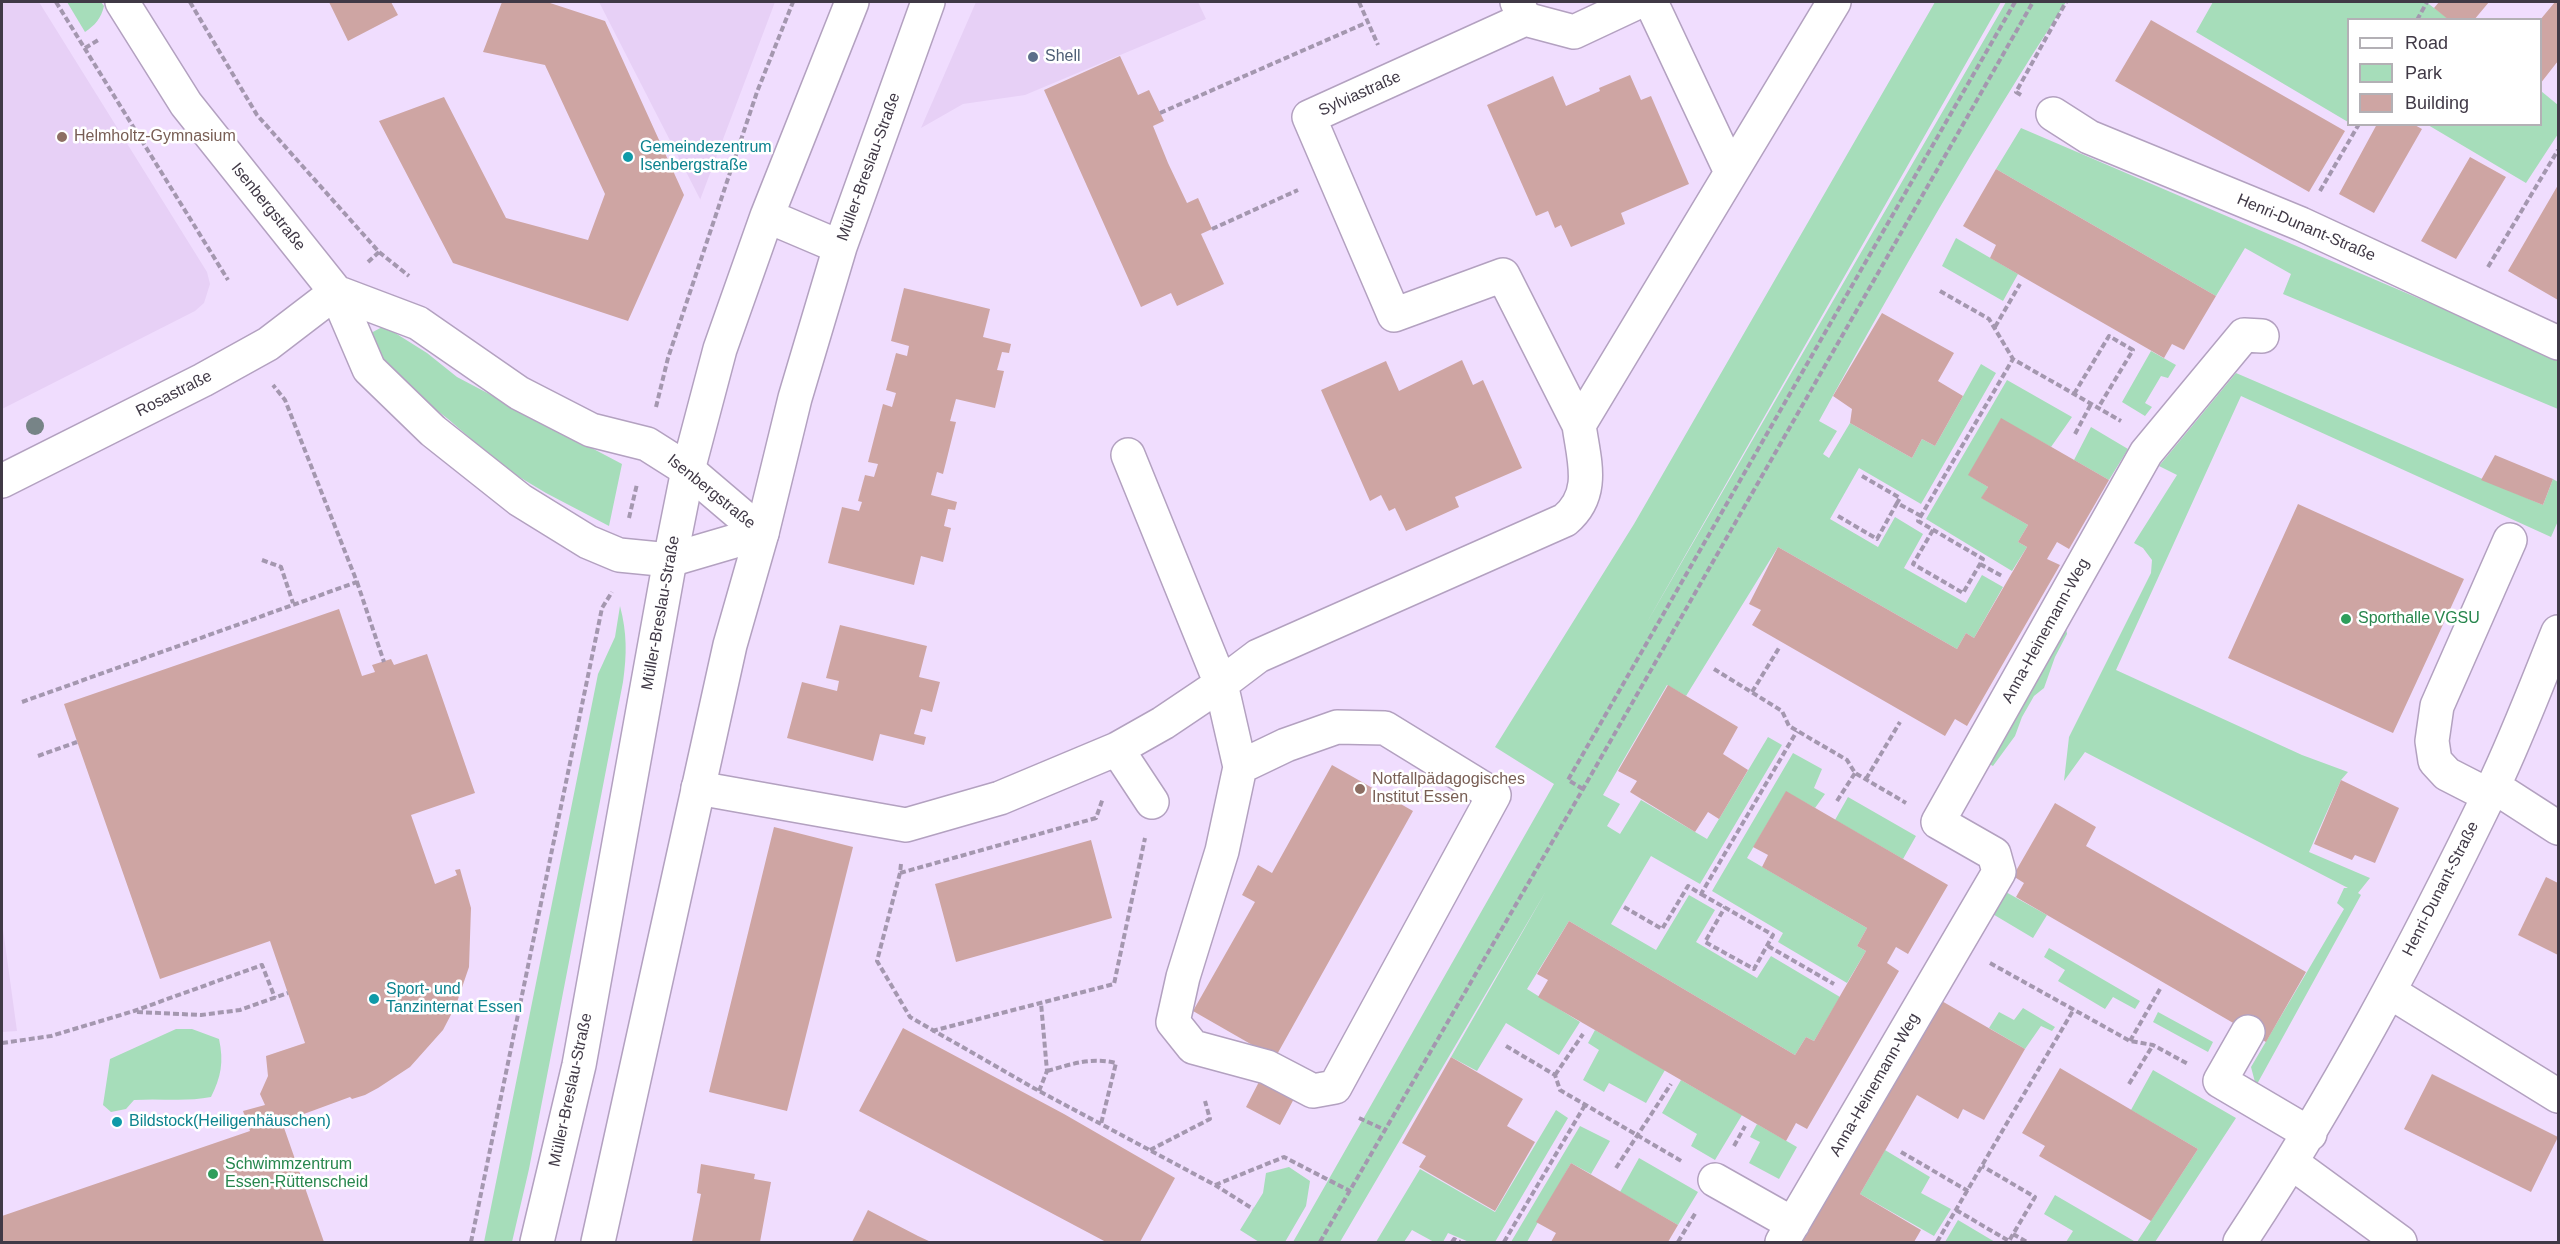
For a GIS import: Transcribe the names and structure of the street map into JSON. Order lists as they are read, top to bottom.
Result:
{
  "streets": {
    "street": [
      "Sylviastraße",
      "Müller-Breslau-Straße",
      "Isenbergstraße",
      "Henri-Dunant-Straße",
      "Rosastraße",
      "Anna-Heinemann-Weg"
    ]
  },
  "crossings": [
    ["Müller-Breslau-Straße", "Isenbergstraße"],
    ["Isenbergstraße", "Rosastraße"]
  ],
  "places": [
    "Shell",
    "Helmholtz-Gymnasium",
    "Gemeindezentrum Isenbergstraße",
    "Sporthalle VGSU",
    "Notfallpädagogisches Institut Essen",
    "Sport- und Tanzinternat Essen",
    "Bildstock(Heiligenhäuschen)",
    "Schwimmzentrum Essen-Rüttenscheid"
  ],
  "legend": ["Road", "Park", "Building"]
}
